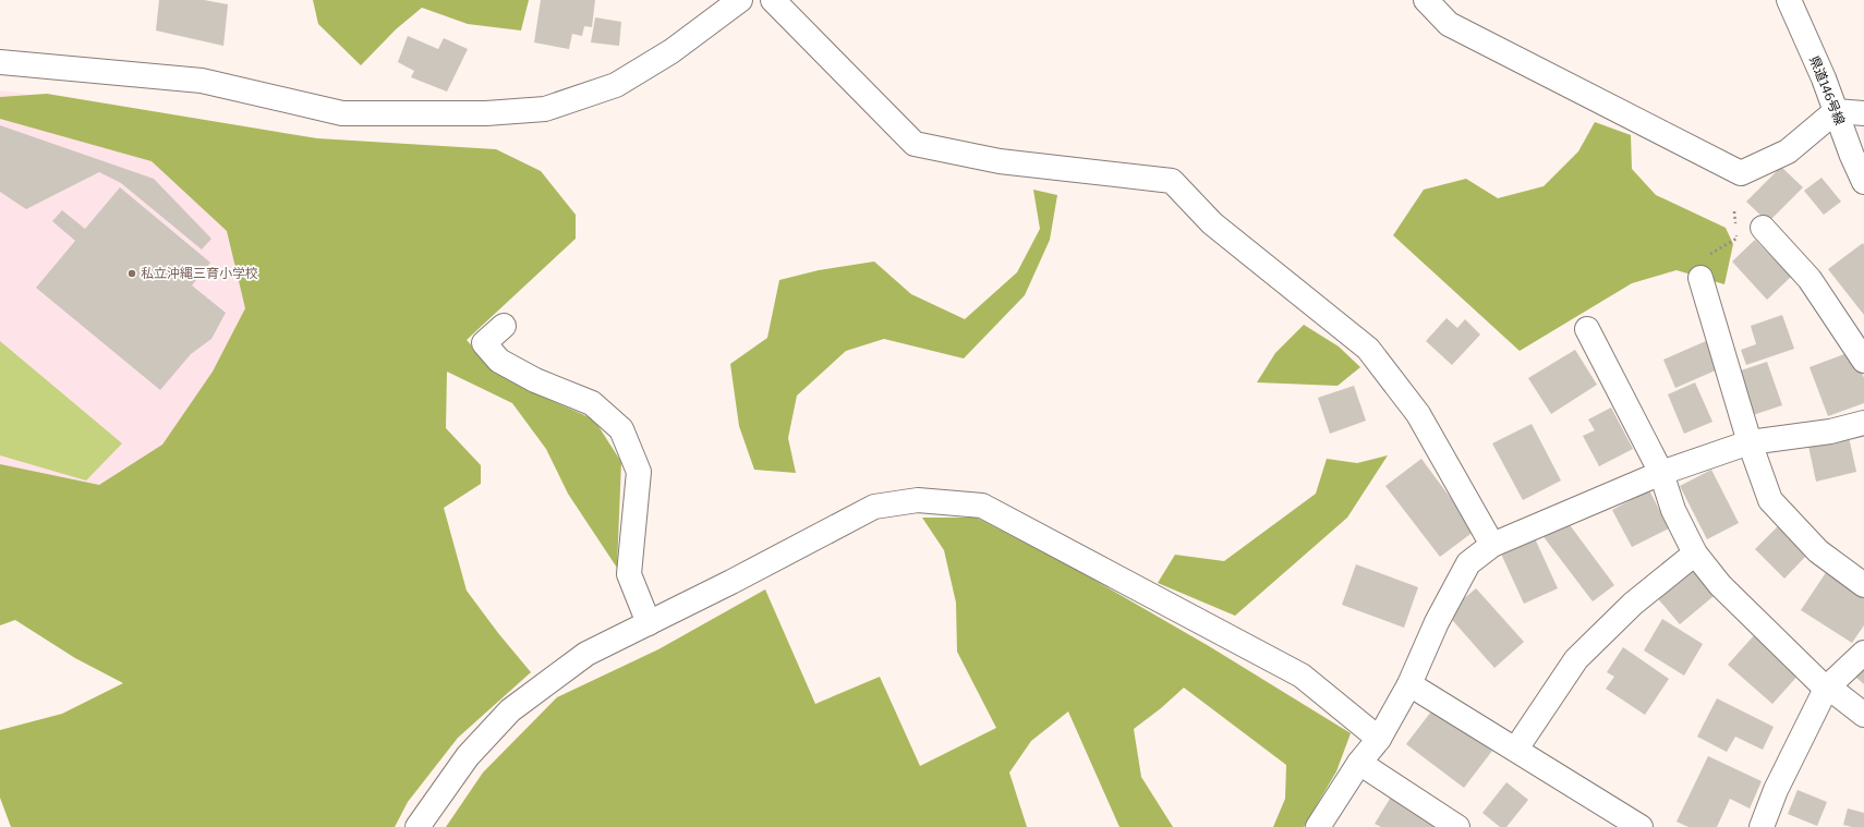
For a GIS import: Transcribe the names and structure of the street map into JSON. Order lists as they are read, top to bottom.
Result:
{
  "streets": {
    "street": ["県道146号線"]
  },
  "places": ["私立沖縄三育小学校"]
}
